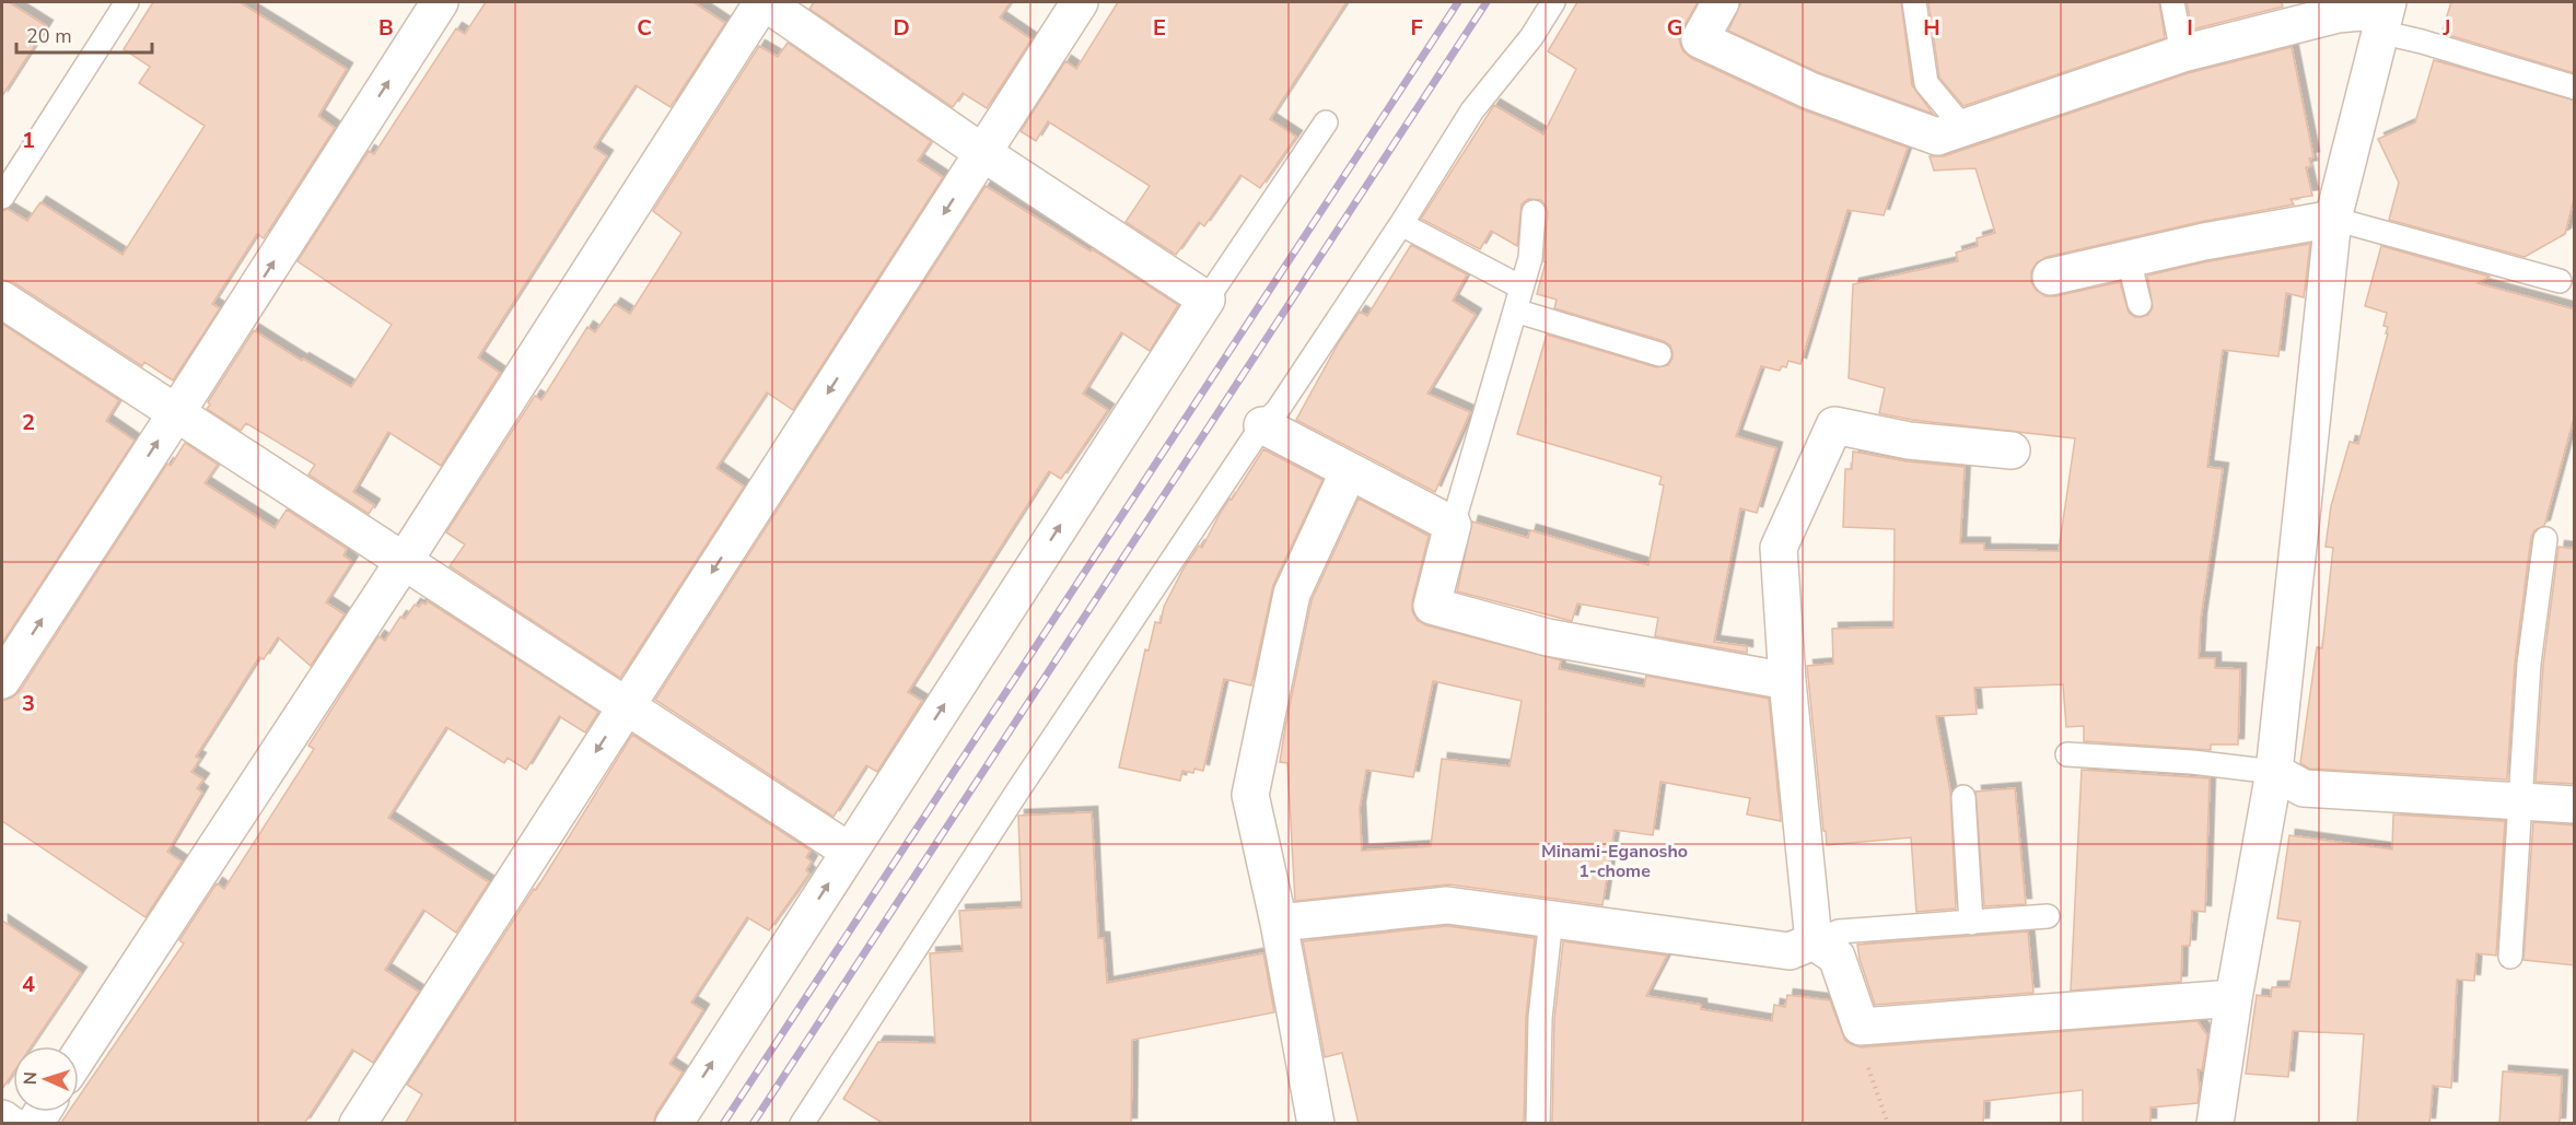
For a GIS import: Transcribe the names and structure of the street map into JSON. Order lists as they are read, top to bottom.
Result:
{
  "districts": ["Minami-Eganosho 1-chome"],
  "scale_bar": "20 m",
  "north": "left",
  "grid": {
    "columns": [
      "B",
      "C",
      "D",
      "E",
      "F",
      "G",
      "H",
      "I",
      "J"
    ],
    "rows": [
      "1",
      "2",
      "3",
      "4"
    ]
  }
}
